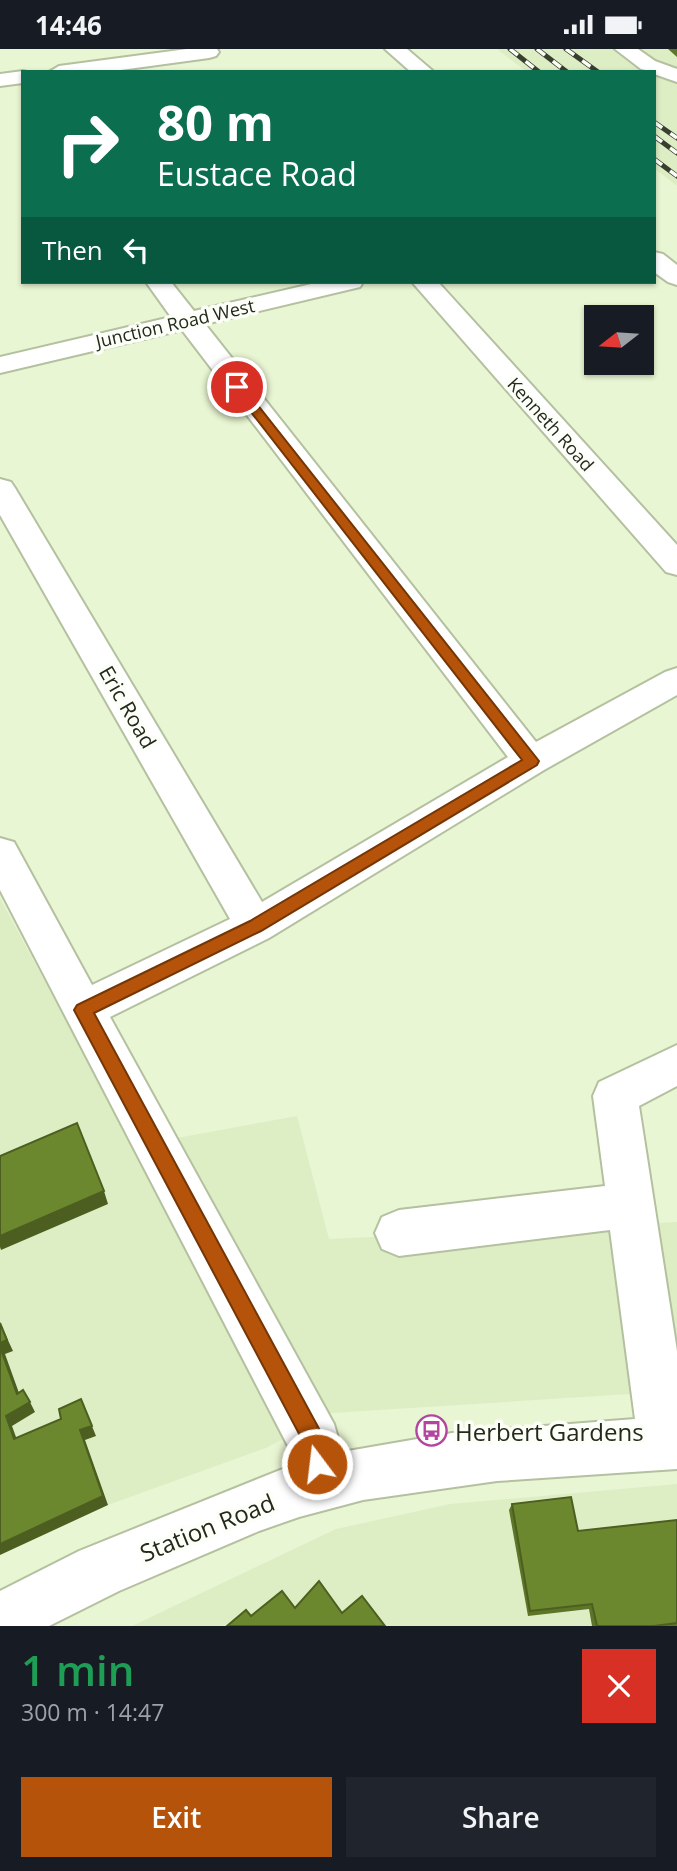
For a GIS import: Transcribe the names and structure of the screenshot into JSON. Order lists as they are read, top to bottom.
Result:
{
  "streets": {
    "street": [
      "Junction Road West",
      "Kenneth Road",
      "Eric Road",
      "Station Road"
    ]
  },
  "places": {
    "bus stop": ["Herbert Gardens"]
  },
  "north": "left",
  "page": {
    "status": "14:46",
    "turn": ["80 m", "Eustace Road"],
    "then": "Then",
    "heading": ["1 min", "300 m · 14:47"],
    "buttons": ["Exit", "Share"]
  }
}
